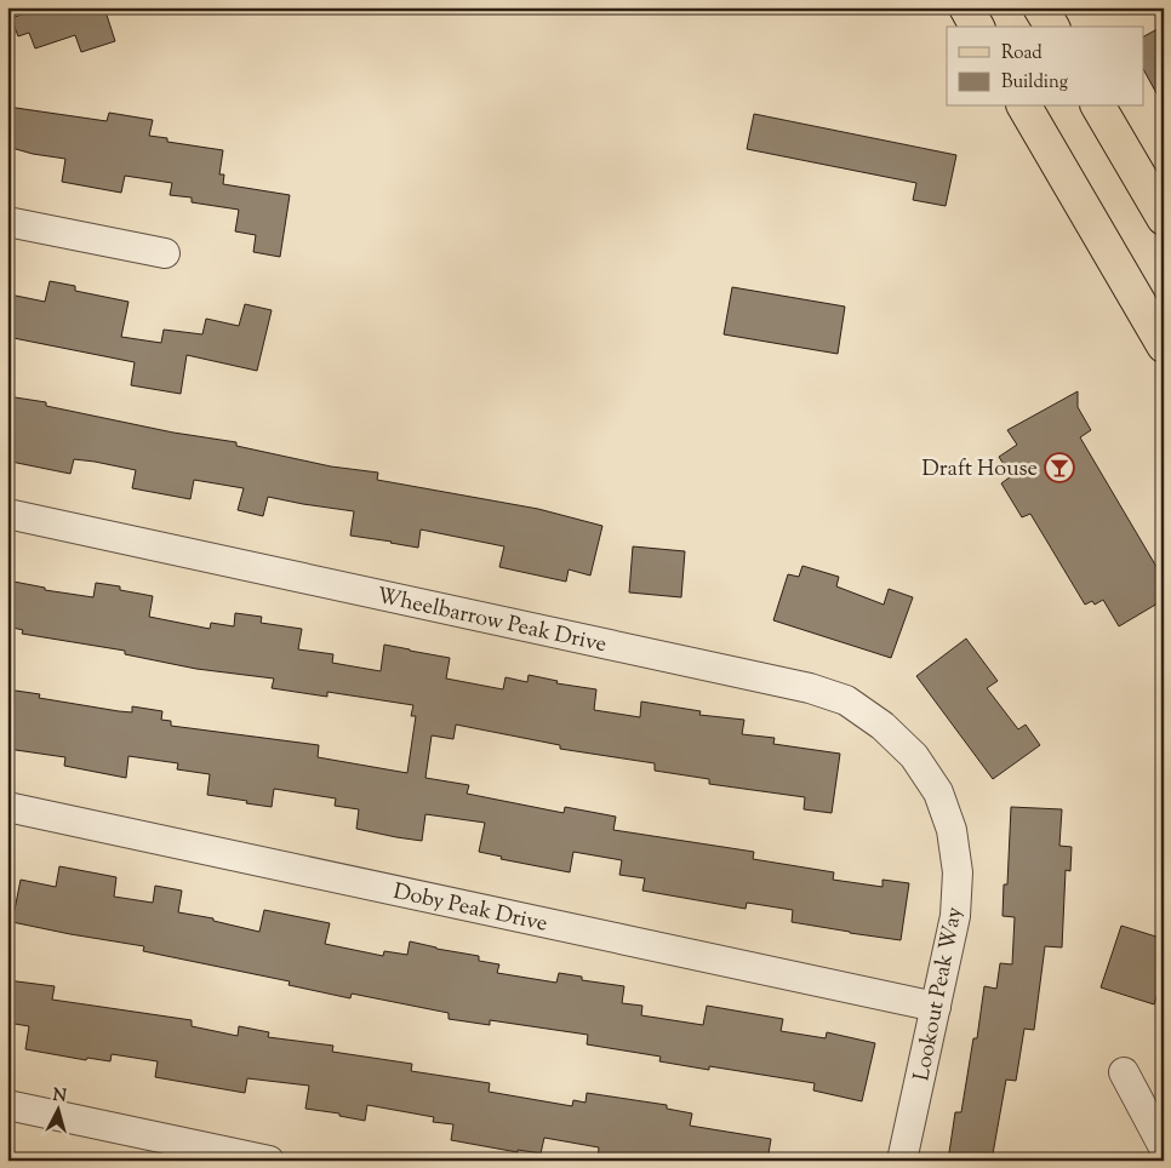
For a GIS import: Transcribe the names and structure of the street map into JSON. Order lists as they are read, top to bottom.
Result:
{
  "streets": {
    "street": ["Wheelbarrow Peak Drive", "Doby Peak Drive", "Lookout Peak Way"]
  },
  "crossings": [
    ["Wheelbarrow Peak Drive", "Lookout Peak Way"],
    ["Doby Peak Drive", "Lookout Peak Way"]
  ],
  "places": {
    "bar": ["Draft House"]
  },
  "legend": ["Road", "Building"],
  "north": "top"
}
